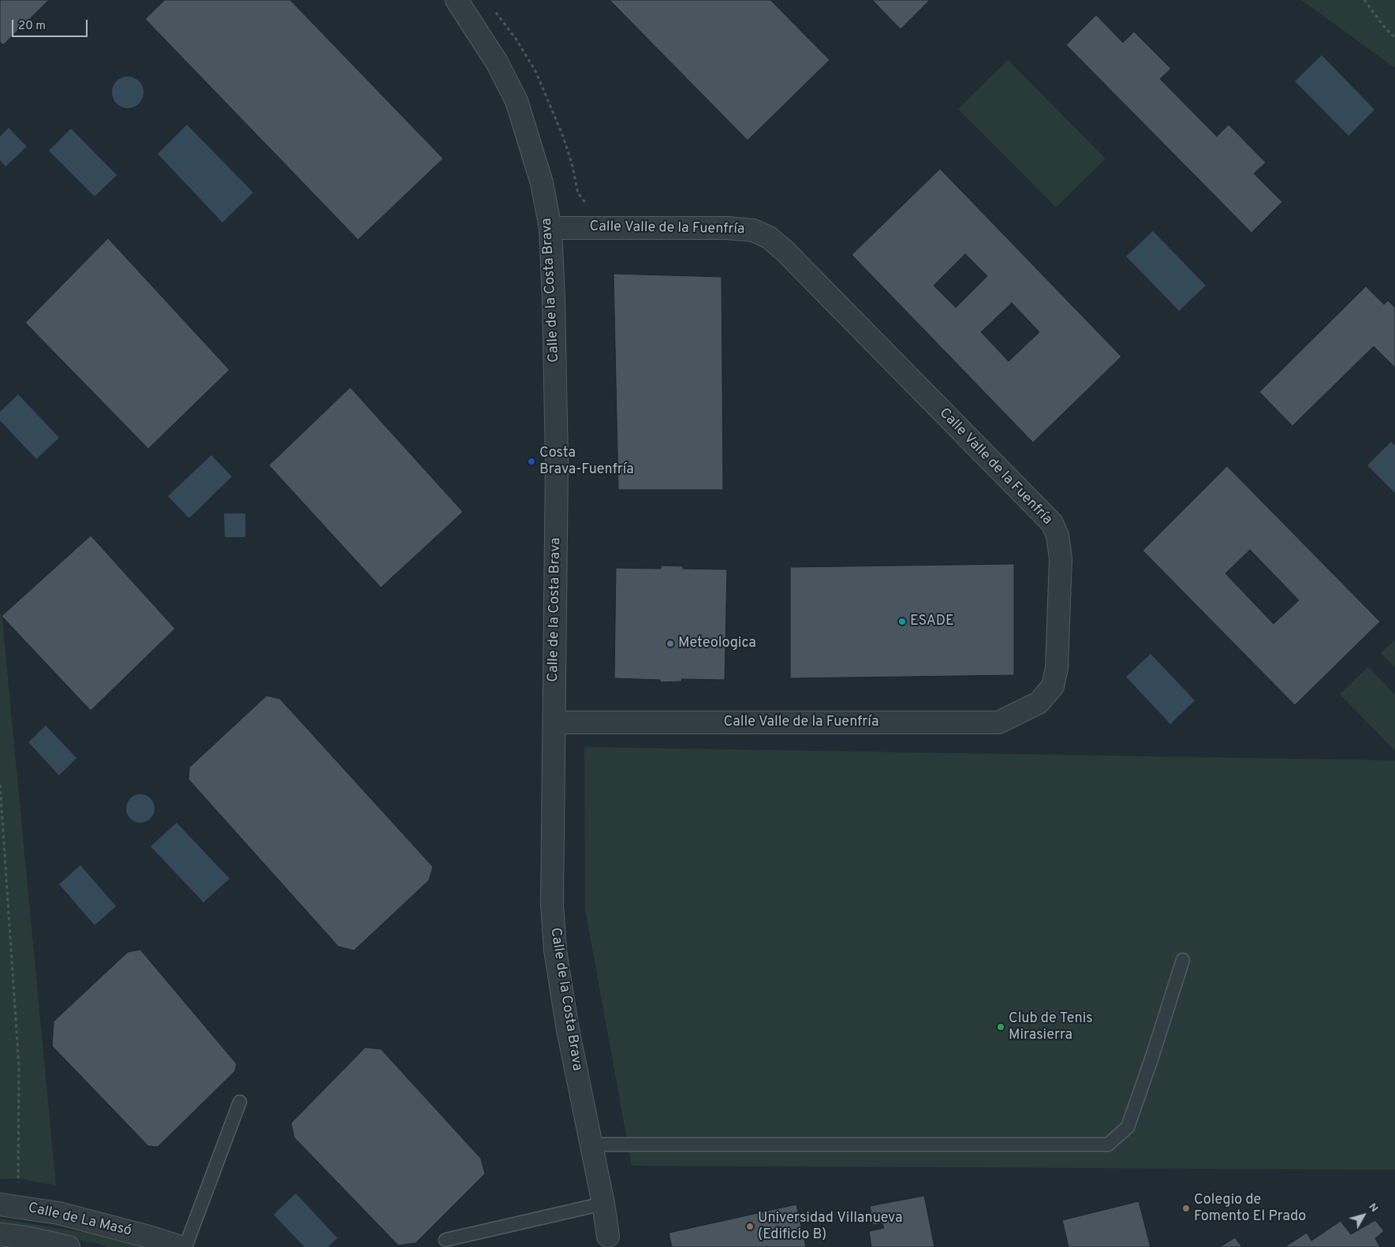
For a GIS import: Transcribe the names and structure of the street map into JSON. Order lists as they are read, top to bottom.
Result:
{
  "streets": {
    "street": ["Calle Valle de la Fuenfría", "Calle de la Costa Brava", "Calle de La Masó"]
  },
  "crossings": [
    ["Calle Valle de la Fuenfría", "Calle de la Costa Brava"]
  ],
  "places": [
    "Costa Brava-Fuenfría",
    "ESADE",
    "Meteologica",
    "Club de Tenis Mirasierra",
    "Colegio de Fomento El Prado",
    "Universidad Villanueva (Edificio B)"
  ],
  "scale_bar": "20 m",
  "north": "top right"
}
